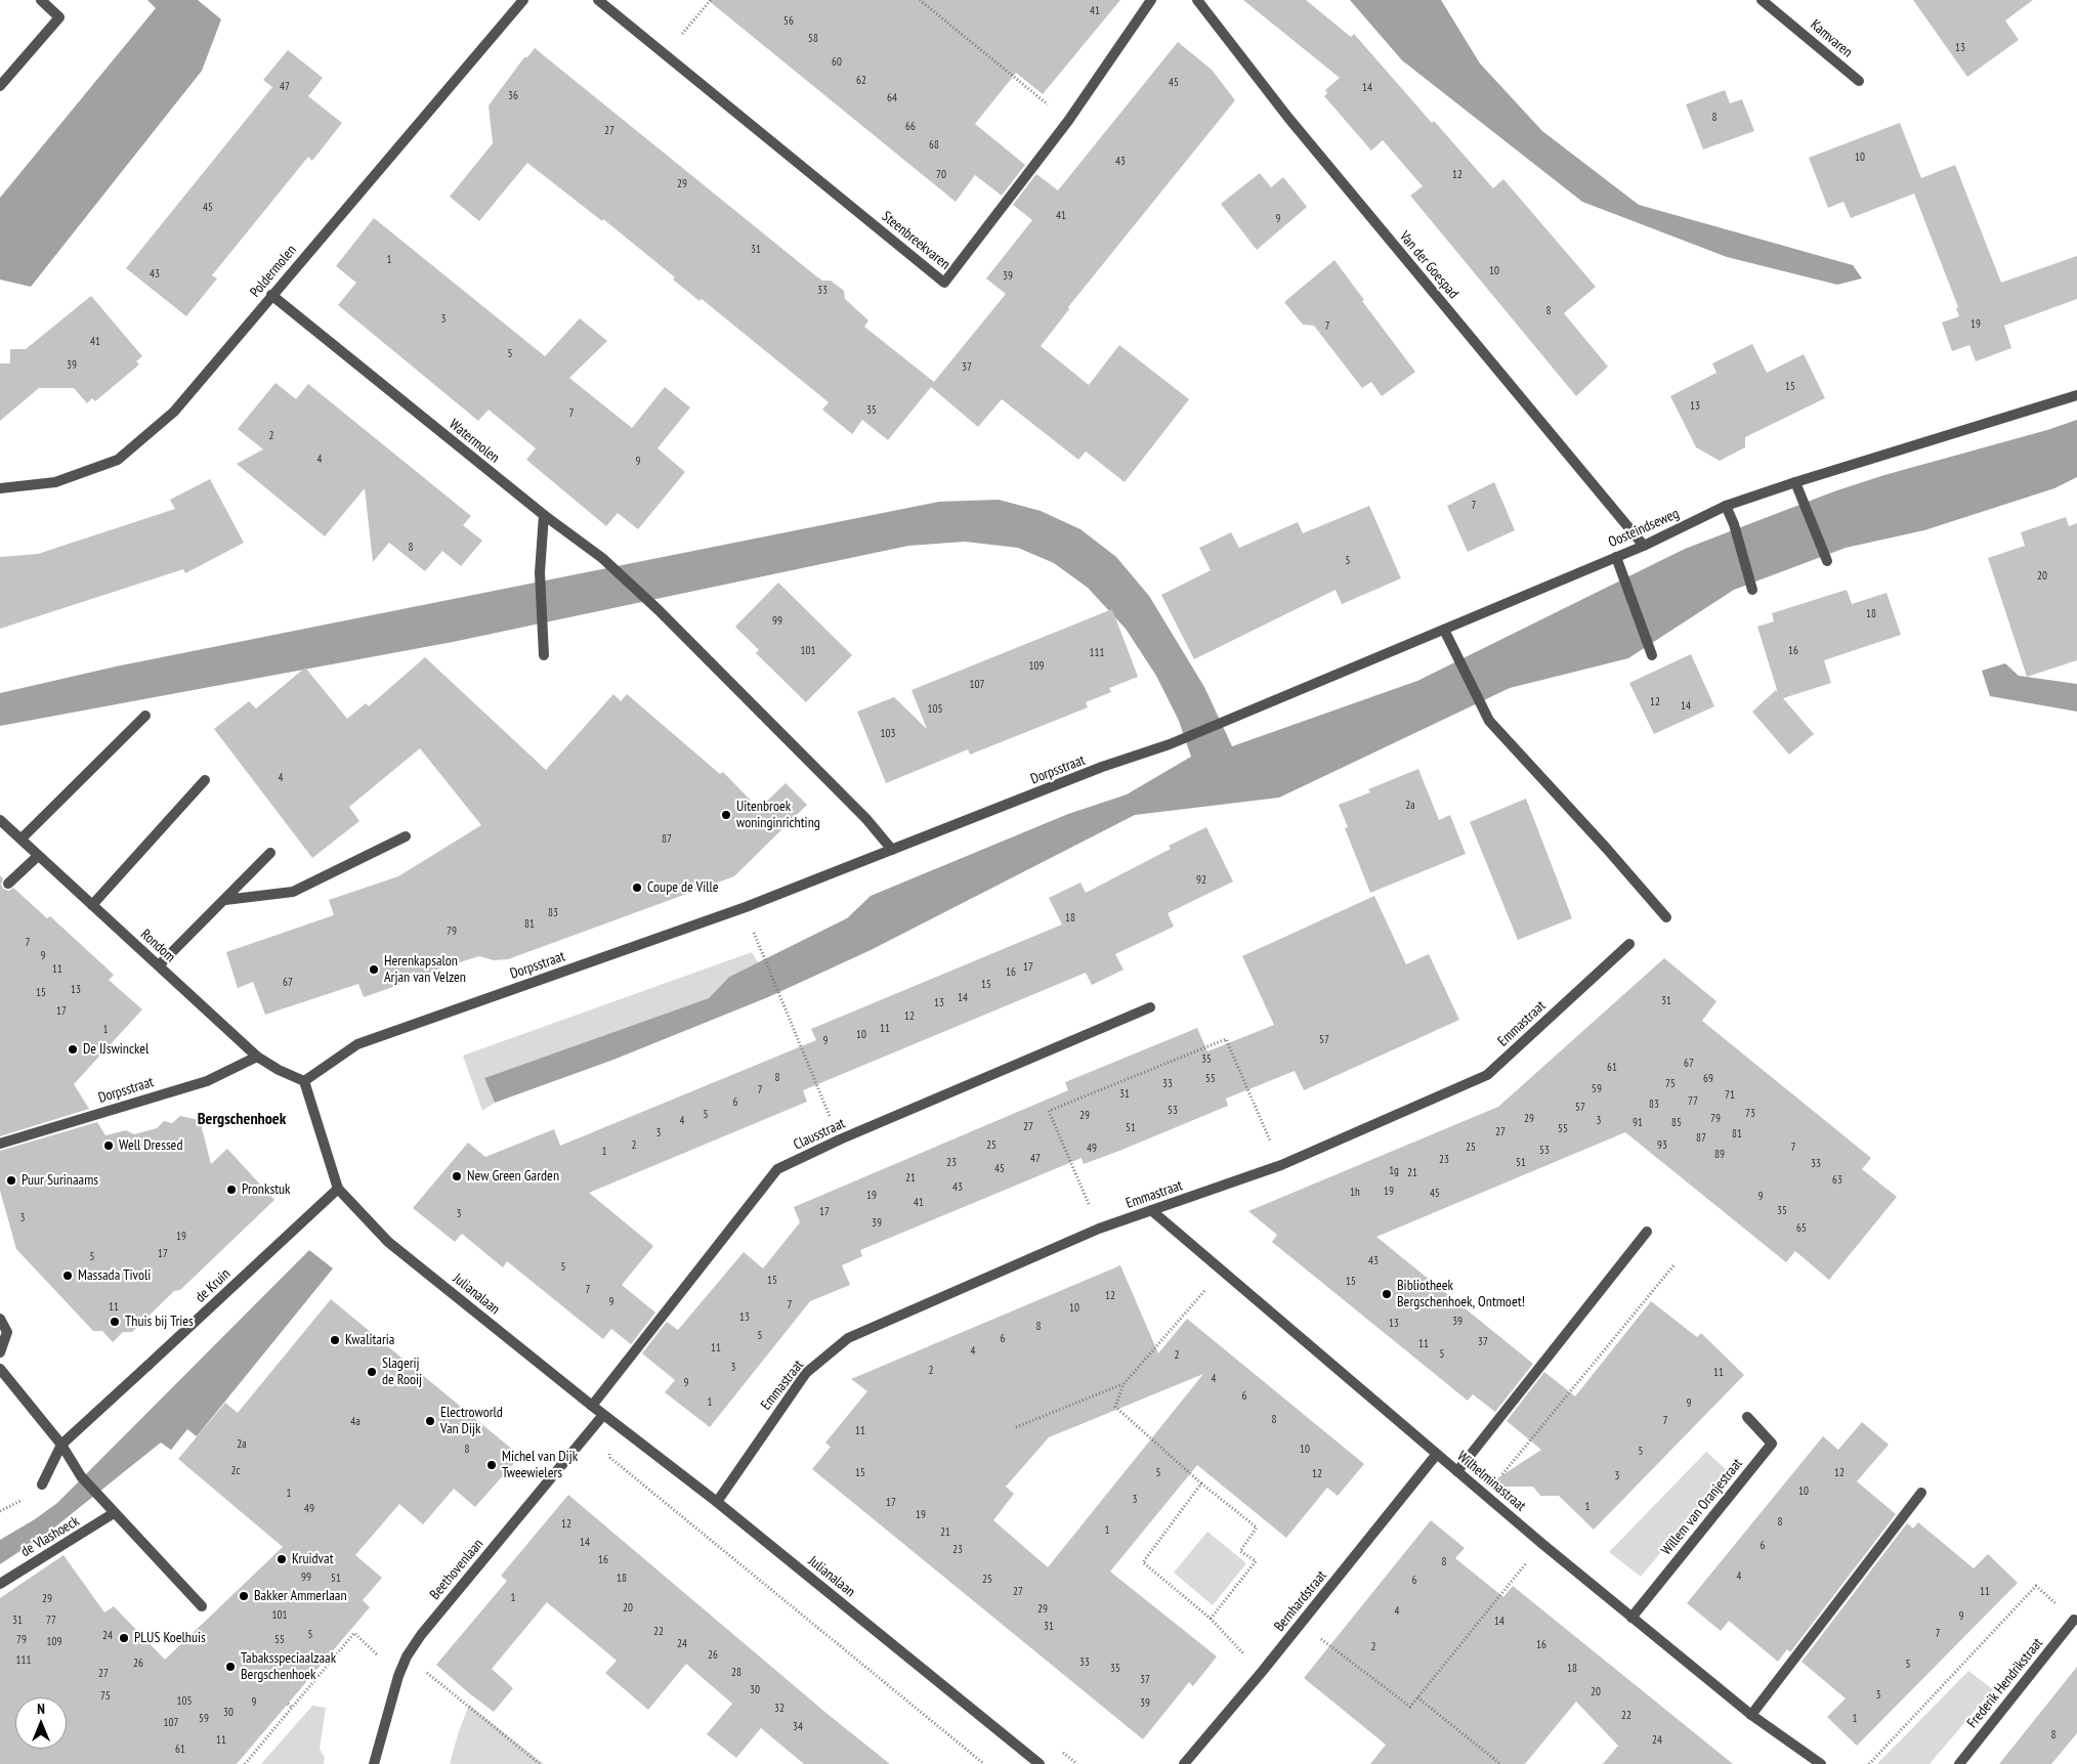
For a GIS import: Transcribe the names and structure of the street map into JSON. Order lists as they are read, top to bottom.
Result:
{
  "streets": {
    "street": [
      "Kamvaren",
      "Steenbreekvaren",
      "Van der Goespad",
      "Poldermolen",
      "Watermolen",
      "Oosteindseweg",
      "Dorpsstraat",
      "Rondom",
      "Emmastraat",
      "Clausstraat",
      "de Kruin",
      "Julianalaan",
      "Wilhelminastraat",
      "Willem van Oranjestraat",
      "de Vlashoeck",
      "Beethovenlaan",
      "Bernhardstraat",
      "Frederik Hendrikstraat"
    ]
  },
  "crossings": [
    ["Van der Goespad", "Oosteindseweg"],
    ["Poldermolen", "Watermolen"],
    ["Watermolen", "Dorpsstraat"],
    ["Oosteindseweg", "Dorpsstraat"],
    ["Dorpsstraat", "Rondom"],
    ["Emmastraat", "Julianalaan"],
    ["Emmastraat", "Wilhelminastraat"],
    ["Clausstraat", "Julianalaan"],
    ["de Kruin", "Julianalaan"],
    ["Julianalaan", "Beethovenlaan"],
    ["Wilhelminastraat", "Willem van Oranjestraat"],
    ["Wilhelminastraat", "Bernhardstraat"]
  ],
  "districts": ["Bergschenhoek"],
  "places": [
    "Uitenbroek woninginrichting",
    "Coupe de Ville",
    "Herenkapsalon Arjan van Velzen",
    "De IJswinckel",
    "Well Dressed",
    "New Green Garden",
    "Puur Surinaams",
    "Pronkstuk",
    "Massada Tivoli",
    "Bibliotheek Bergschenhoek, Ontmoet!",
    "Thuis bij Tries",
    "Kwalitaria",
    "Slagerij de Rooij",
    "Electroworld Van Dijk",
    "Michel van Dijk Tweewielers",
    "Kruidvat",
    "Bakker Ammerlaan",
    "PLUS Koelhuis",
    "Tabaksspeciaalzaak Bergschenhoek"
  ],
  "house_numbers": [
    "41",
    "56",
    "58",
    "13",
    "60",
    "62",
    "45",
    "47",
    "14",
    "36",
    "64",
    "8",
    "66",
    "27",
    "68",
    "10",
    "43",
    "70",
    "12",
    "29",
    "45",
    "41",
    "9",
    "31",
    "1",
    "10",
    "43",
    "39",
    "33",
    "8",
    "3",
    "19",
    "7",
    "41",
    "5",
    "39",
    "37",
    "15",
    "13",
    "35",
    "7",
    "2",
    "4",
    "9",
    "7",
    "8",
    "5",
    "20",
    "18",
    "99",
    "101",
    "16",
    "111",
    "109",
    "107",
    "12",
    "14",
    "105",
    "103",
    "4",
    "2a",
    "87",
    "92",
    "83",
    "18",
    "81",
    "79",
    "7",
    "9",
    "17",
    "11",
    "16",
    "67",
    "15",
    "13",
    "15",
    "14",
    "31",
    "13",
    "17",
    "12",
    "11",
    "1",
    "10",
    "57",
    "9",
    "35",
    "67",
    "61",
    "8",
    "55",
    "69",
    "33",
    "75",
    "59",
    "7",
    "31",
    "71",
    "77",
    "6",
    "83",
    "57",
    "53",
    "73",
    "5",
    "29",
    "29",
    "79",
    "4",
    "3",
    "91",
    "85",
    "27",
    "51",
    "55",
    "27",
    "3",
    "81",
    "87",
    "2",
    "25",
    "93",
    "25",
    "7",
    "49",
    "53",
    "1",
    "89",
    "47",
    "23",
    "23",
    "51",
    "33",
    "45",
    "1g",
    "21",
    "21",
    "63",
    "43",
    "19",
    "1h",
    "45",
    "19",
    "9",
    "41",
    "35",
    "17",
    "3",
    "3",
    "39",
    "65",
    "19",
    "17",
    "5",
    "43",
    "5",
    "15",
    "15",
    "7",
    "12",
    "9",
    "7",
    "11",
    "10",
    "13",
    "39",
    "13",
    "8",
    "5",
    "6",
    "37",
    "11",
    "11",
    "4",
    "5",
    "2",
    "3",
    "2",
    "11",
    "4",
    "9",
    "6",
    "1",
    "9",
    "8",
    "7",
    "4a",
    "11",
    "2a",
    "8",
    "10",
    "5",
    "2c",
    "15",
    "5",
    "12",
    "12",
    "3",
    "10",
    "1",
    "3",
    "17",
    "1",
    "49",
    "19",
    "8",
    "12",
    "1",
    "21",
    "14",
    "6",
    "23",
    "16",
    "8",
    "4",
    "99",
    "51",
    "18",
    "25",
    "6",
    "27",
    "11",
    "1",
    "29",
    "20",
    "29",
    "4",
    "101",
    "9",
    "31",
    "77",
    "14",
    "31",
    "22",
    "7",
    "5",
    "24",
    "79",
    "55",
    "109",
    "24",
    "16",
    "2",
    "26",
    "111",
    "33",
    "26",
    "5",
    "35",
    "18",
    "28",
    "27",
    "37",
    "30",
    "20",
    "3",
    "75",
    "105",
    "9",
    "39",
    "32",
    "30",
    "22",
    "59",
    "1",
    "107",
    "34",
    "8",
    "11",
    "24",
    "61"
  ],
  "north": "top"
}
